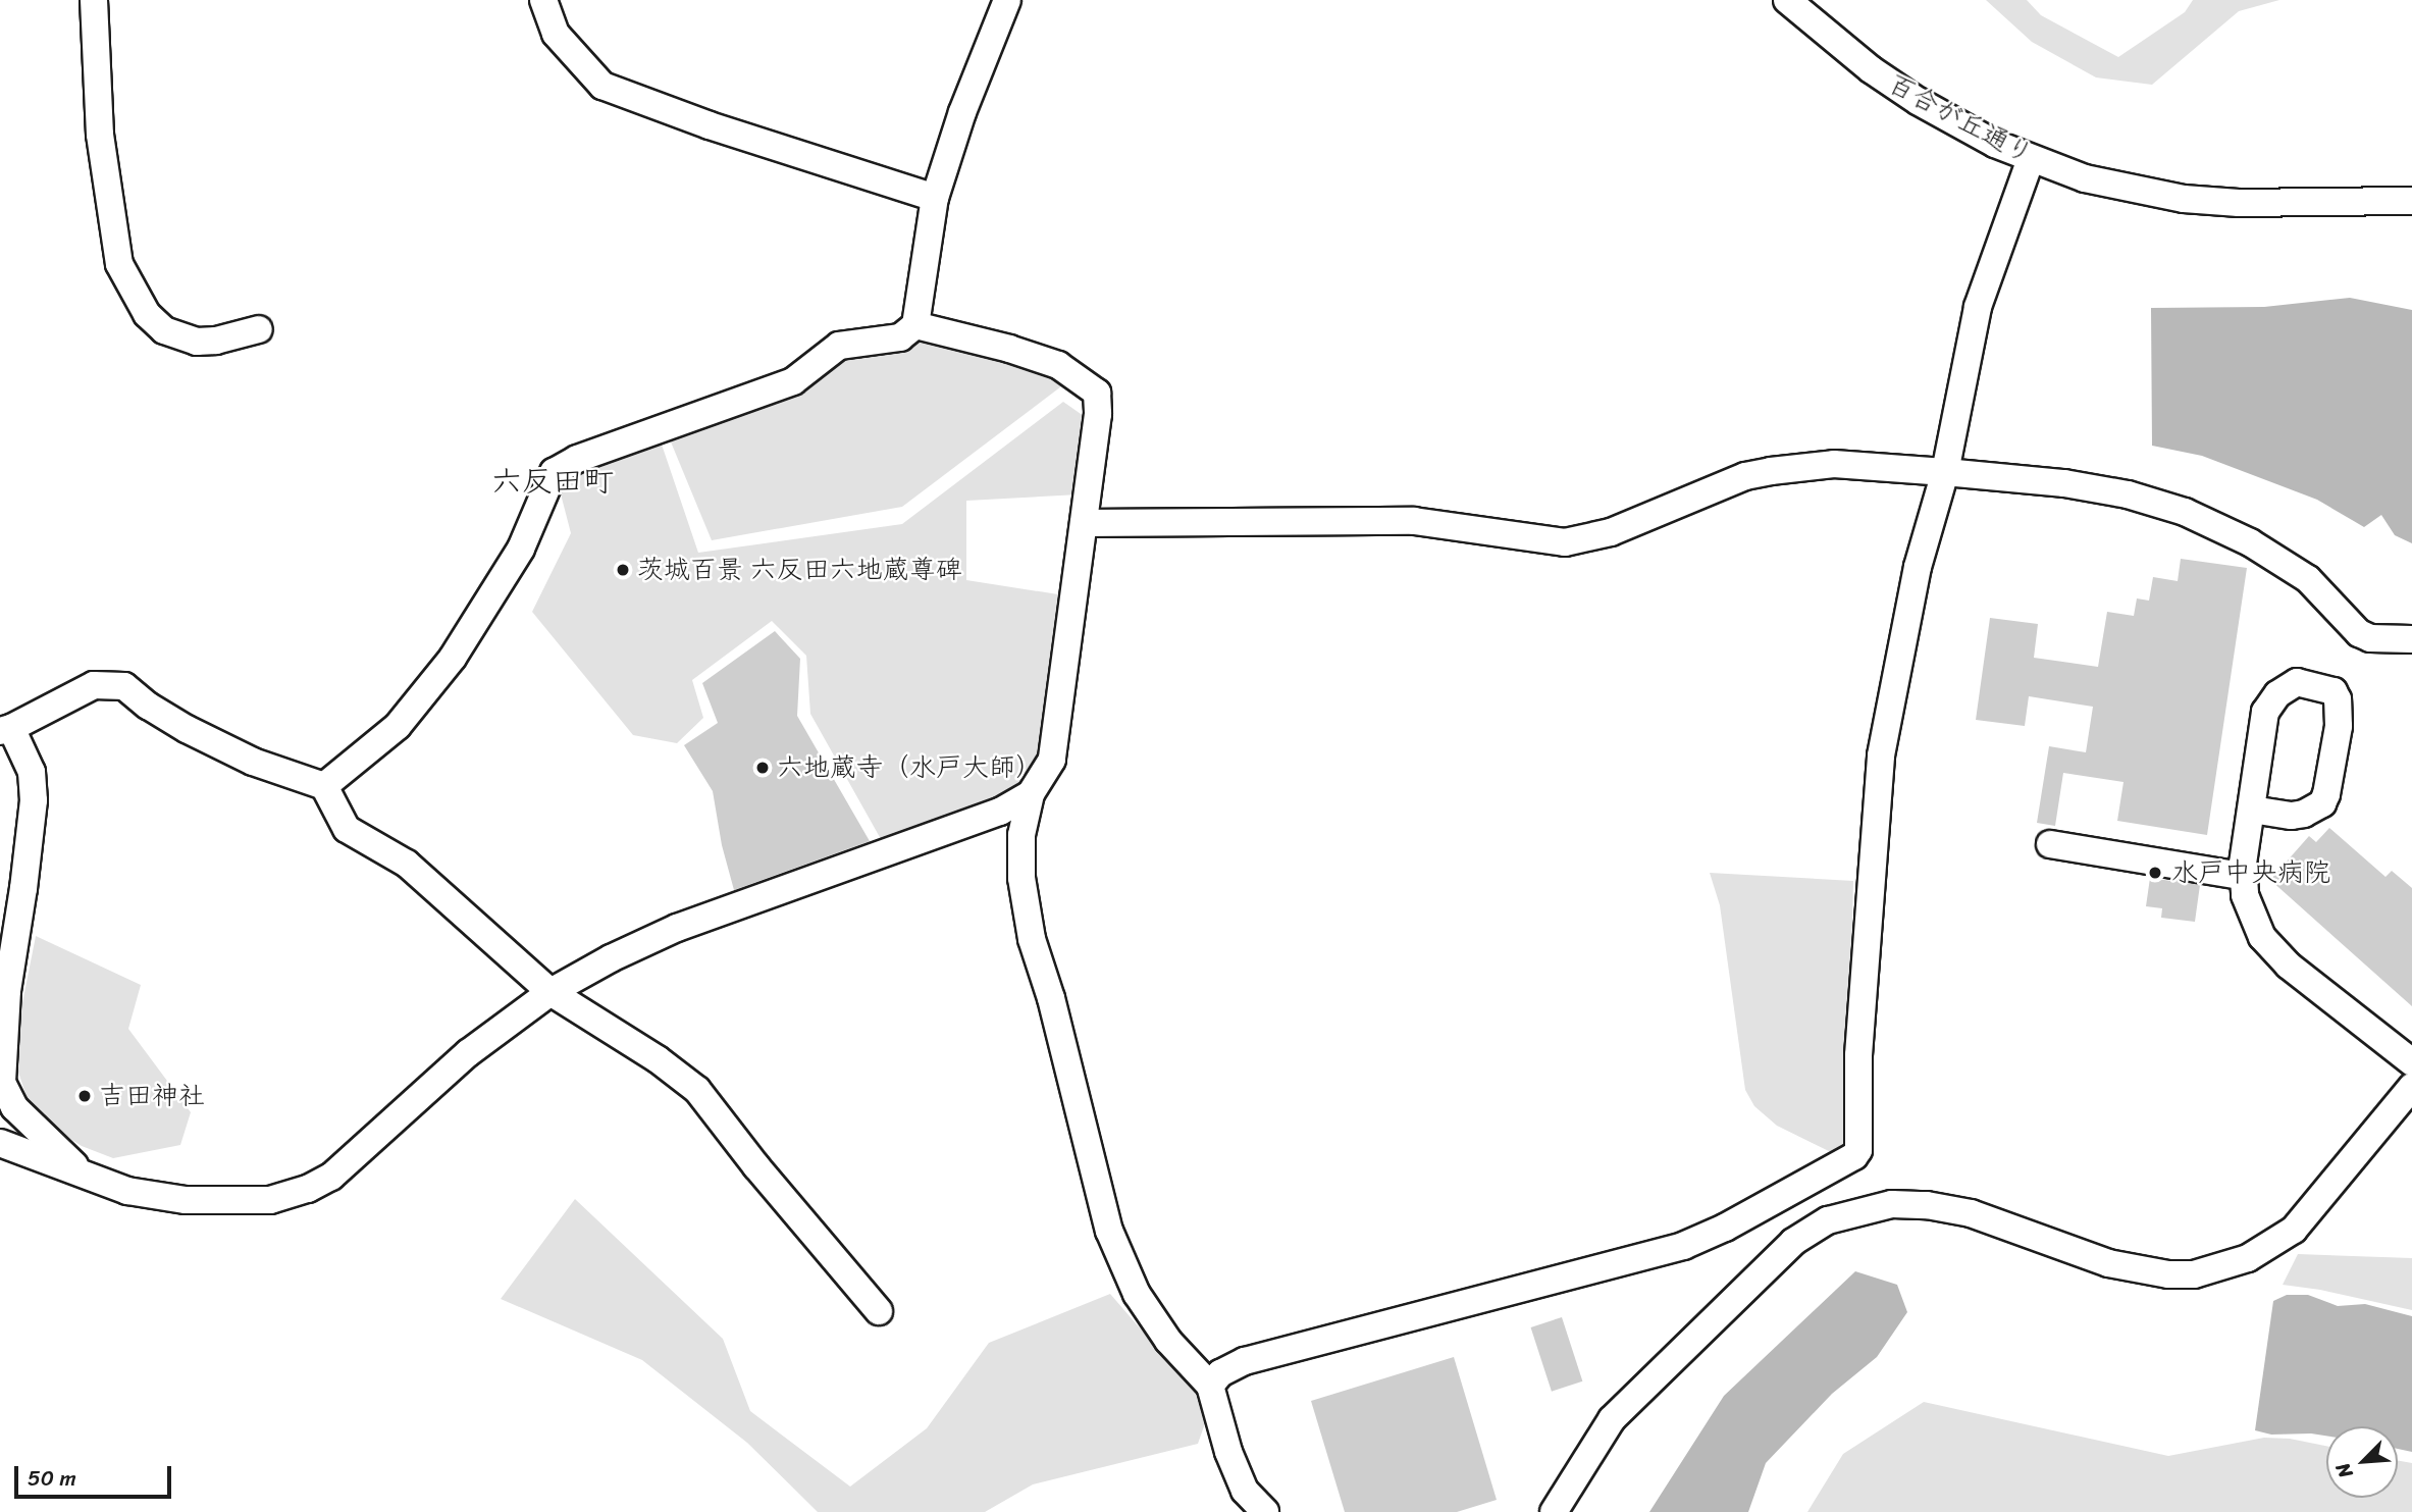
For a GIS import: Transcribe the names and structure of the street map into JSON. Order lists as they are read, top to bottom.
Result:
{
  "streets": {
    "street": ["百合が丘通り"]
  },
  "districts": ["六反田町"],
  "places": [
    "茨城百景 六反田六地蔵尊碑",
    "六地蔵寺（水戸大師）",
    "水戸中央病院",
    "吉田神社"
  ],
  "scale_bar": "50 m",
  "north": "bottom left"
}
